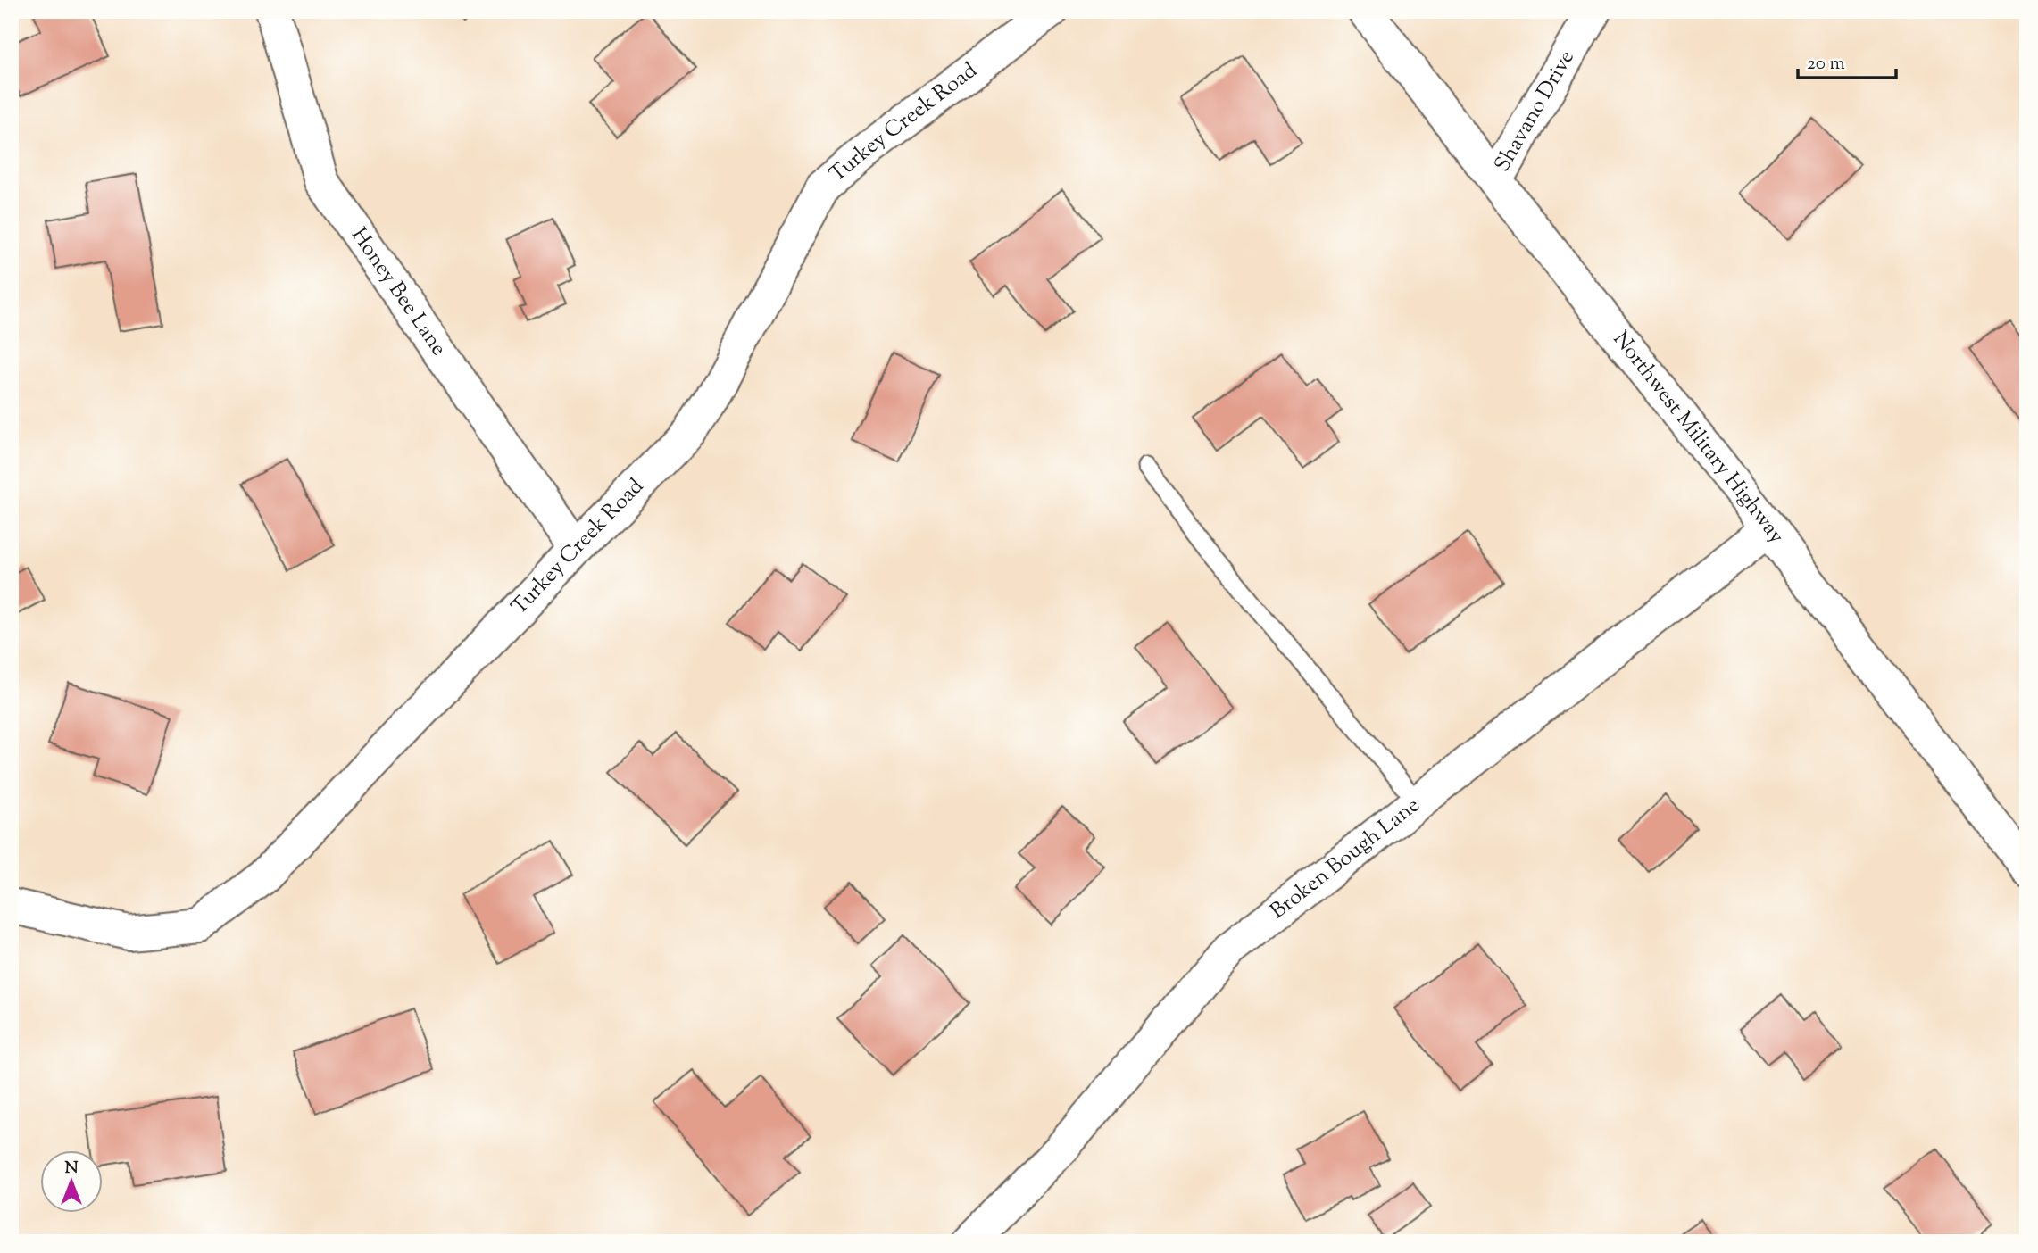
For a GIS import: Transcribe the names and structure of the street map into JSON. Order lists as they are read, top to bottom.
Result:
{
  "streets": {
    "street": [
      "Shavano Drive",
      "Turkey Creek Road",
      "Honey Bee Lane",
      "Northwest Military Highway",
      "Broken Bough Lane"
    ]
  },
  "crossings": [
    ["Shavano Drive", "Northwest Military Highway"],
    ["Turkey Creek Road", "Honey Bee Lane"],
    ["Northwest Military Highway", "Broken Bough Lane"]
  ],
  "scale_bar": "20 m",
  "north": "top"
}
